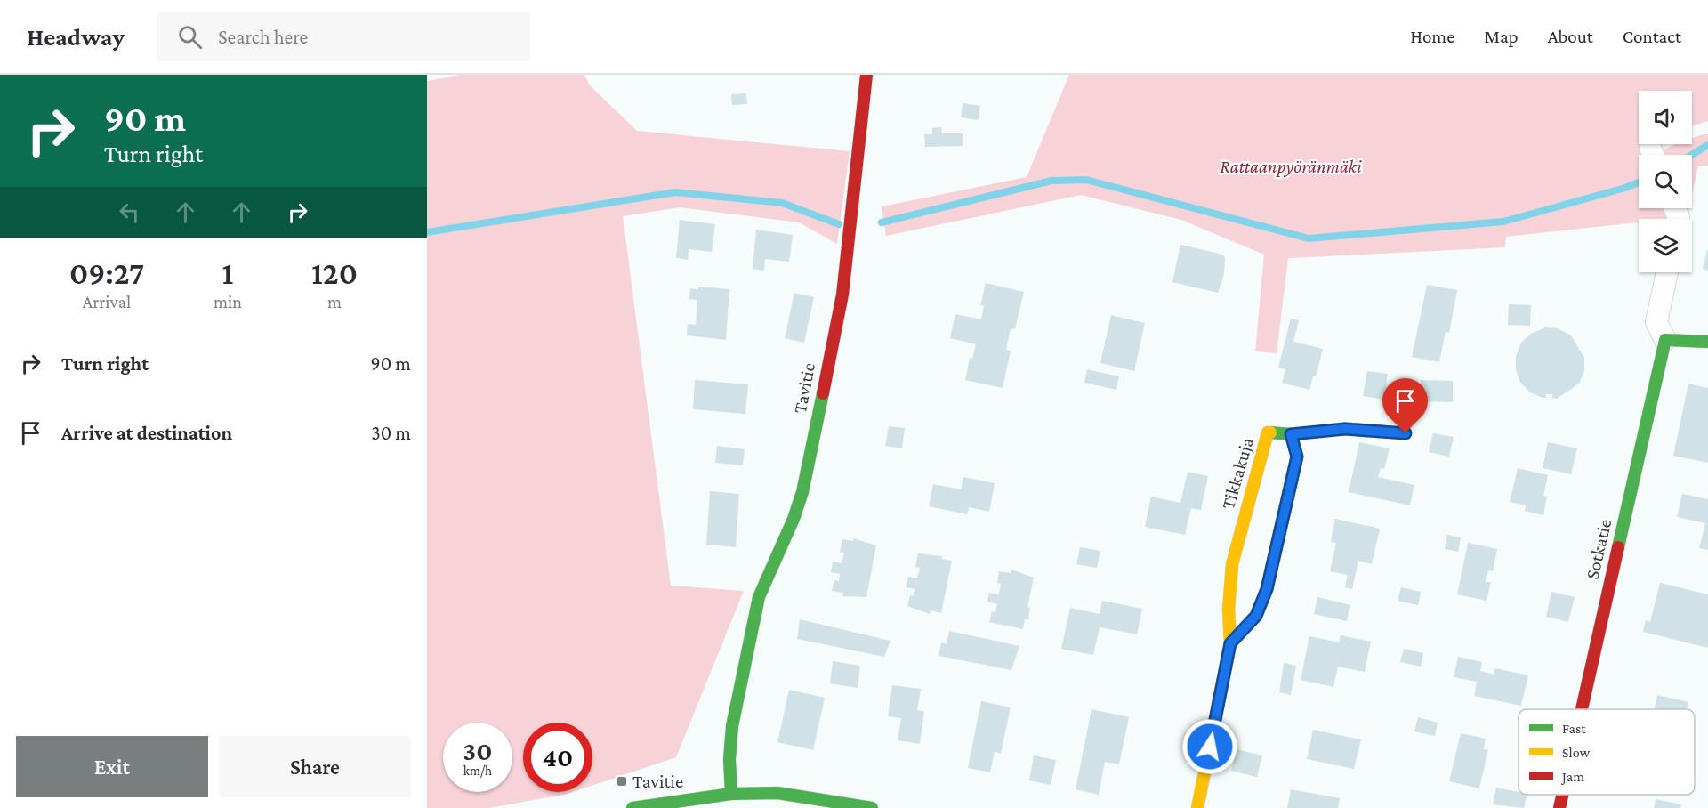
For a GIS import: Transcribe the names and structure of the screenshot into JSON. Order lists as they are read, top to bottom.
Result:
{
  "streets": {
    "street": ["Tavitie", "Tikkakuja", "Sotkatie"]
  },
  "parks": ["Rattaanpyöränmäki"],
  "places": {
    "transit": ["Tavitie"]
  },
  "legend": ["Fast", "Slow", "Jam"],
  "page": {
    "header": "Headway",
    "search": "Search here",
    "nav": [
      "Home",
      "Map",
      "About",
      "Contact"
    ],
    "turn": ["90 m", "Turn right"],
    "eta": [
      "09:27",
      "Arrival",
      "1",
      "min",
      "120",
      "m"
    ],
    "list": [
      {
        "name": "Turn right",
        "value": "90 m"
      },
      {
        "name": "Arrive at destination",
        "value": "30 m"
      }
    ],
    "speed": "30 km/h",
    "limit": "40",
    "buttons": ["Exit", "Share"]
  }
}
